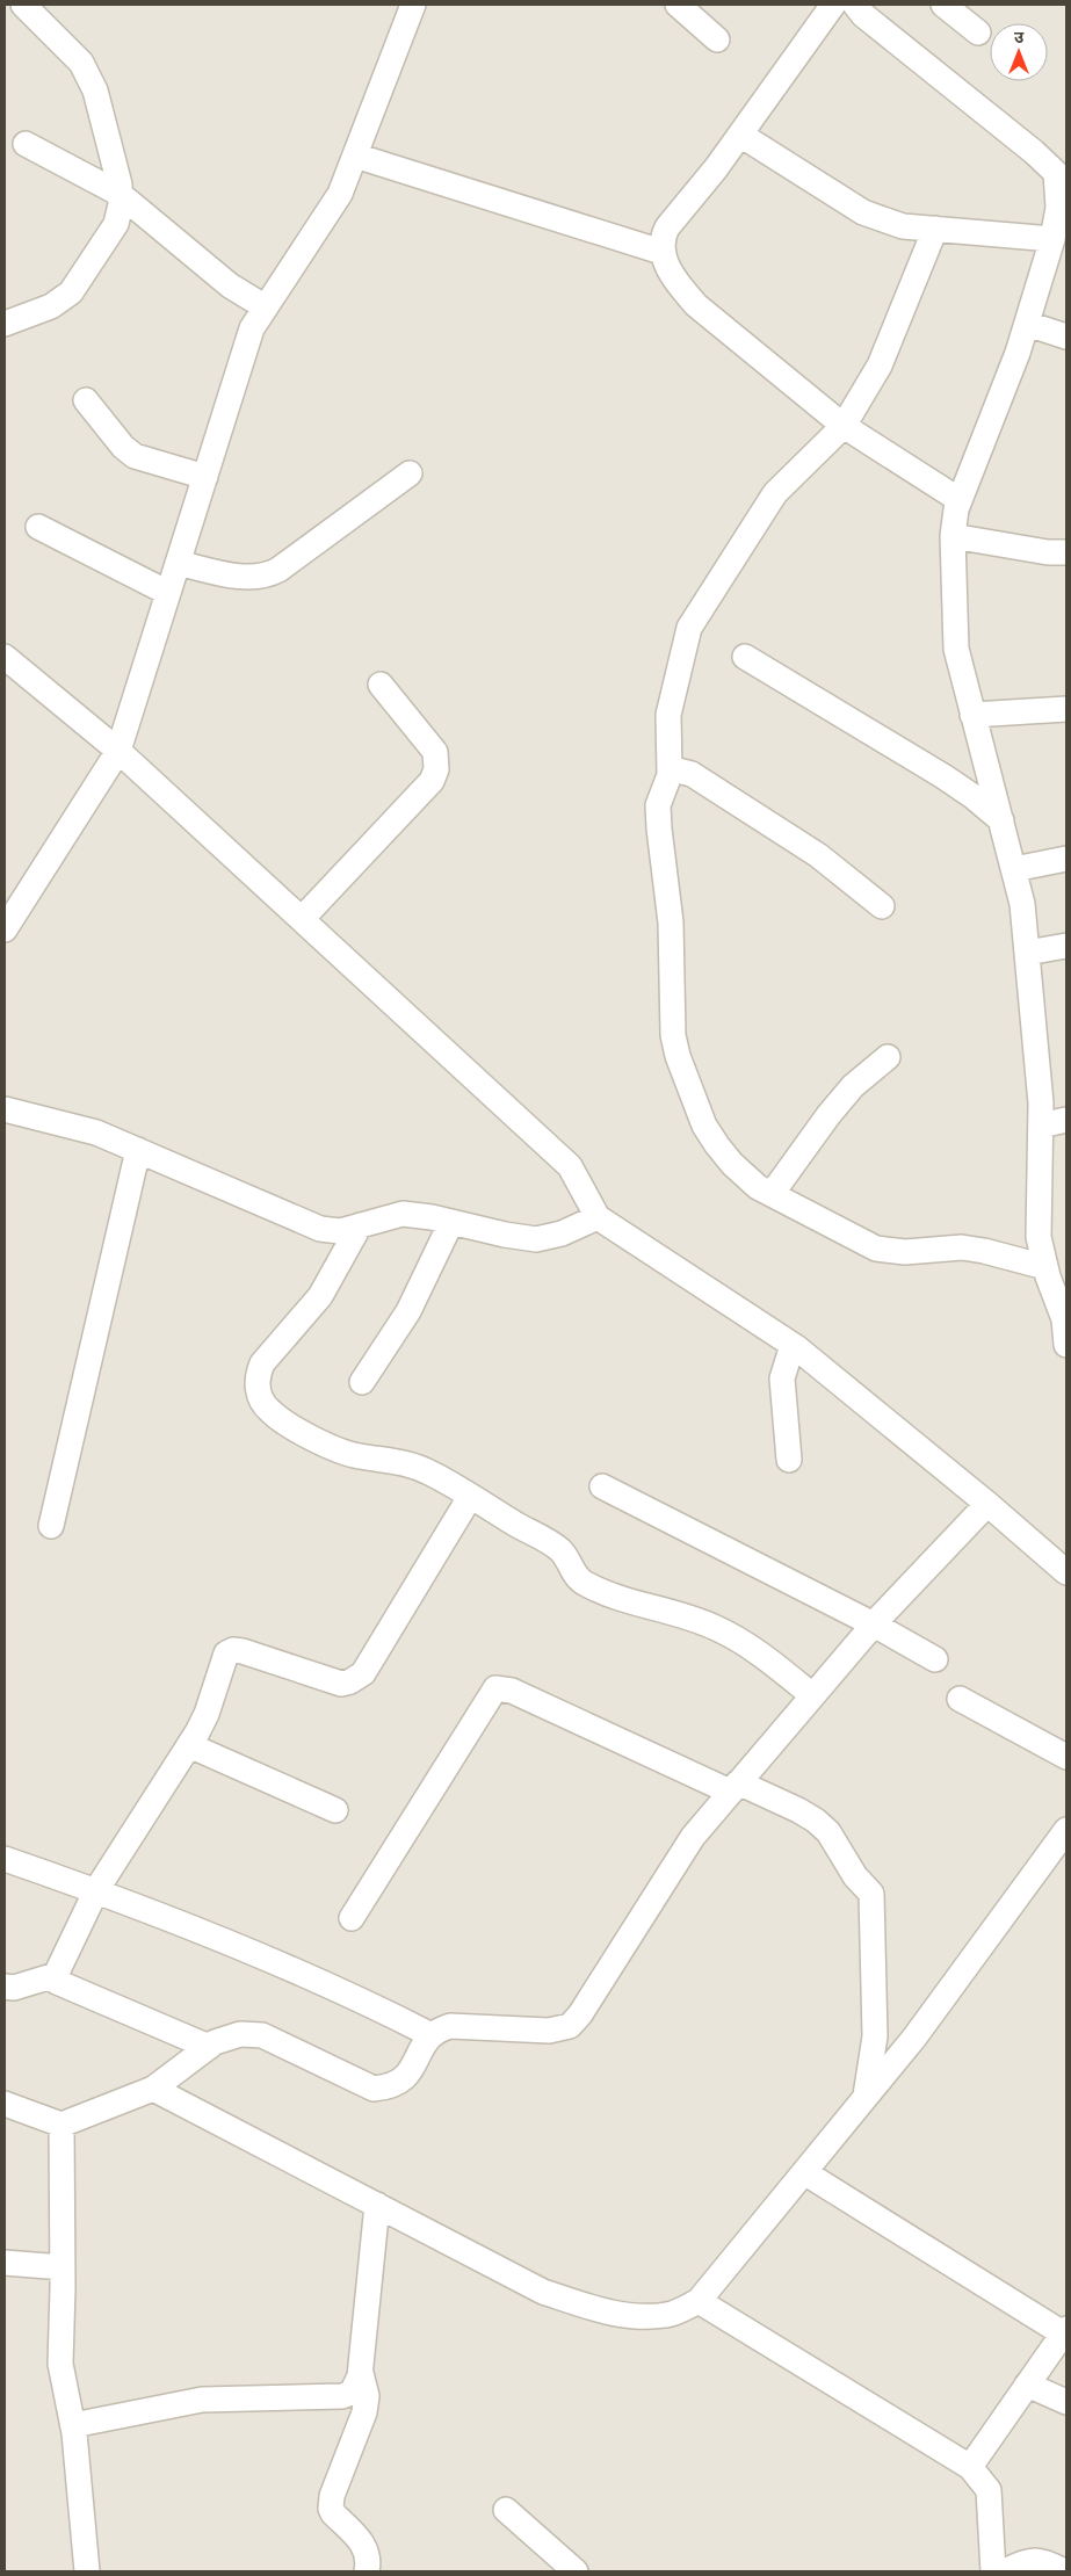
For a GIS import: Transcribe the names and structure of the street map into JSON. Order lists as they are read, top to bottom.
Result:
{
  "north": "top"
}
